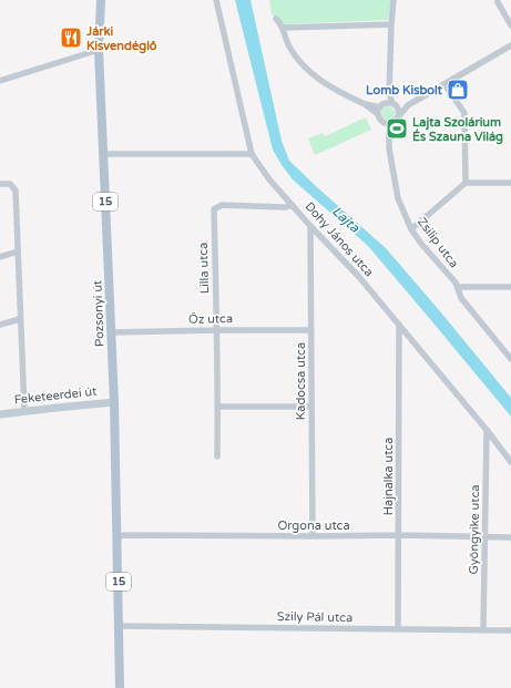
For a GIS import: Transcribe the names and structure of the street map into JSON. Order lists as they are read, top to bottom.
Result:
{
  "streets": {
    "main road": ["15", "Pozsonyi út", "Feketeerdei út"],
    "street": [
      "Dohy János utca",
      "Zsilip utca",
      "Lilla utca",
      "Őz utca",
      "Kadocsa utca",
      "Hajnalka utca",
      "Orgona utca",
      "Gyöngyike utca",
      "Szily Pál utca"
    ]
  },
  "crossings": [
    ["15", "Pozsonyi út"],
    ["15", "Szily Pál utca"],
    ["Dohy János utca", "Lilla utca"],
    ["Dohy János utca", "Kadocsa utca"],
    ["Dohy János utca", "Hajnalka utca"],
    ["Dohy János utca", "Gyöngyike utca"],
    ["Lilla utca", "Őz utca"],
    ["Pozsonyi út", "Őz utca"],
    ["Pozsonyi út", "Feketeerdei út"],
    ["Pozsonyi út", "Orgona utca"],
    ["Pozsonyi út", "Szily Pál utca"],
    ["Őz utca", "Kadocsa utca"],
    ["Kadocsa utca", "Orgona utca"],
    ["Hajnalka utca", "Orgona utca"],
    ["Hajnalka utca", "Szily Pál utca"],
    ["Orgona utca", "Gyöngyike utca"],
    ["Gyöngyike utca", "Szily Pál utca"]
  ],
  "water": ["Lajta"],
  "places": {
    "restaurant": ["Járki Kisvendéglő"],
    "shop": ["Lomb Kisbolt"],
    "sports": ["Lajta Szolárium És Szauna Világ"]
  }
}
